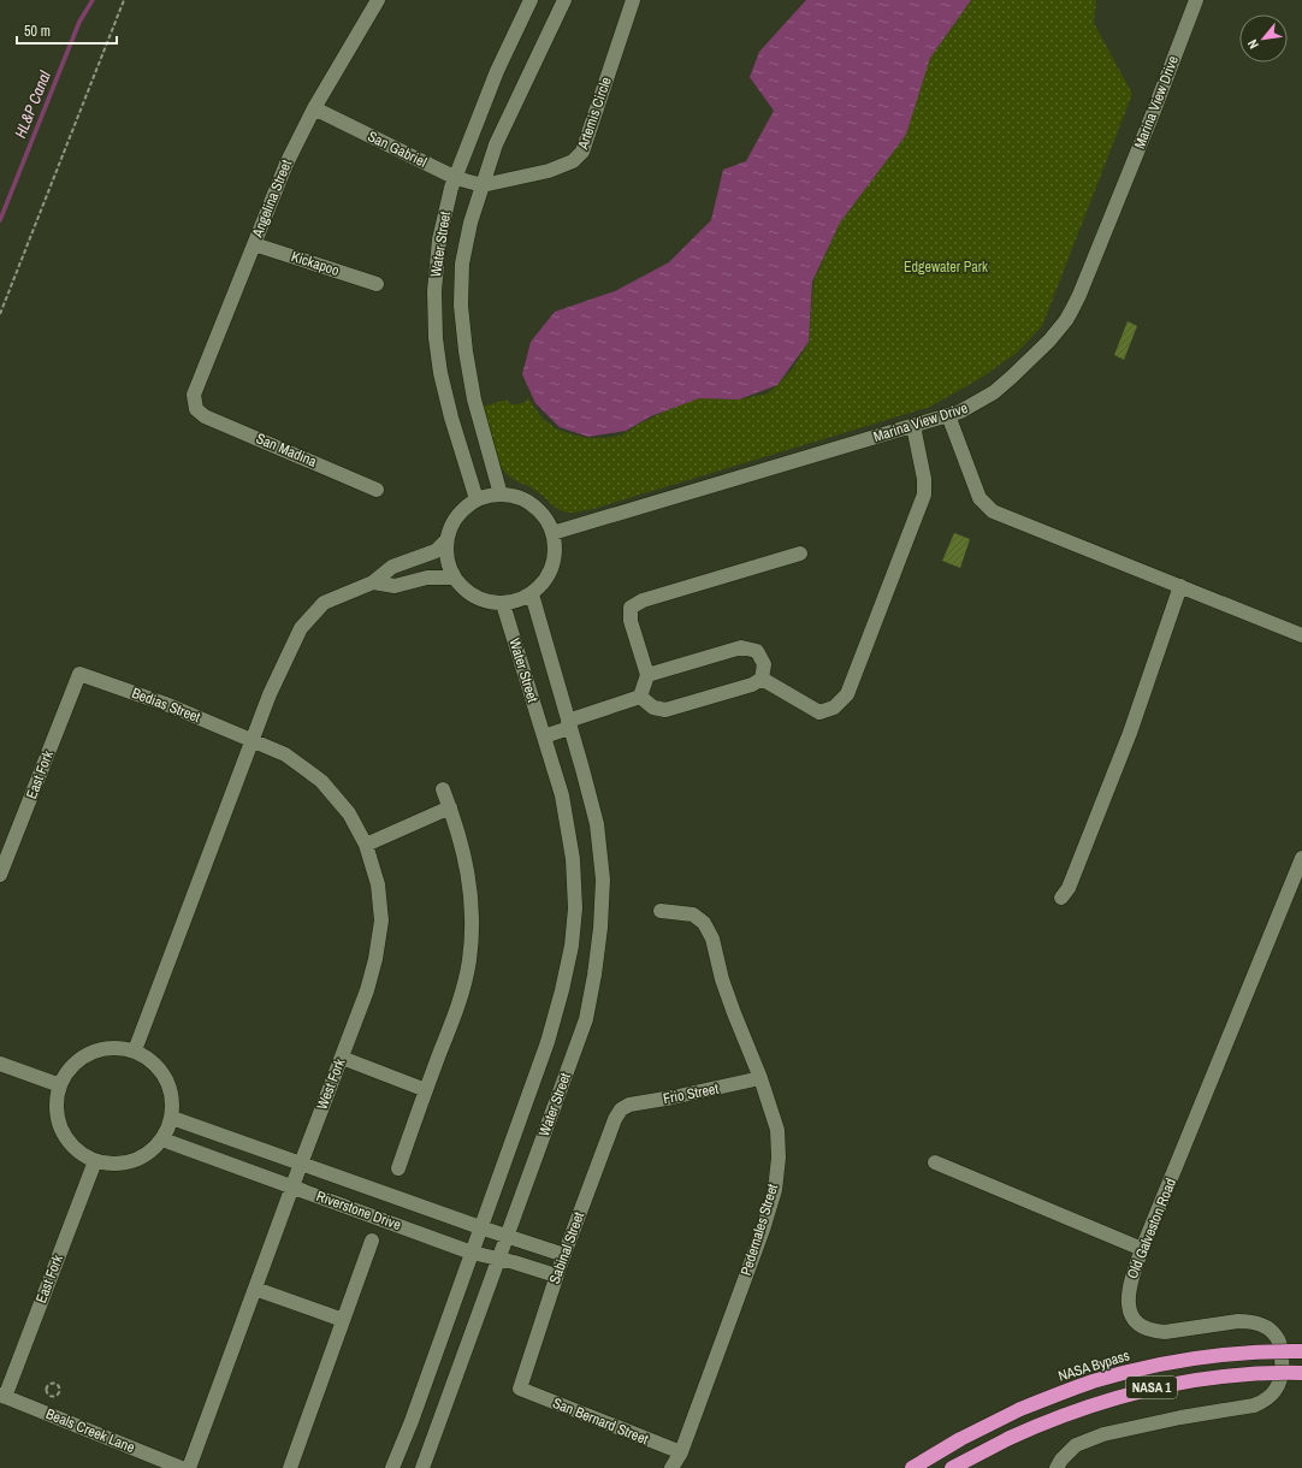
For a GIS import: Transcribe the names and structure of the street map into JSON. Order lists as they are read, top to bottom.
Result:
{
  "streets": {
    "highway": ["NASA Bypass", "NASA 1"],
    "street": [
      "Marina View Drive",
      "Artemis Circle",
      "San Gabriel",
      "Angelina Street",
      "Water Street",
      "Kickapoo",
      "San Madina",
      "Bedias Street",
      "East Fork",
      "West Fork",
      "Frio Street",
      "Riverstone Drive",
      "Old Galveston Road",
      "Pedernales Street",
      "Sabinal Street",
      "San Bernard Street",
      "Beals Creek Lane"
    ]
  },
  "crossings": [
    ["Marina View Drive", "Water Street"],
    ["Artemis Circle", "San Gabriel"],
    ["Artemis Circle", "Water Street"],
    ["San Gabriel", "Angelina Street"],
    ["San Gabriel", "Water Street"],
    ["Angelina Street", "Kickapoo"],
    ["Angelina Street", "San Madina"],
    ["Water Street", "Riverstone Drive"],
    ["Bedias Street", "East Fork"],
    ["Bedias Street", "West Fork"],
    ["East Fork", "Riverstone Drive"],
    ["East Fork", "Beals Creek Lane"],
    ["West Fork", "Riverstone Drive"],
    ["Frio Street", "Pedernales Street"],
    ["Frio Street", "Sabinal Street"],
    ["Riverstone Drive", "Sabinal Street"],
    ["Pedernales Street", "San Bernard Street"],
    ["Sabinal Street", "San Bernard Street"]
  ],
  "water": ["HL&P Canal"],
  "parks": ["Edgewater Park"],
  "scale_bar": "50 m",
  "north": "bottom left"
}
